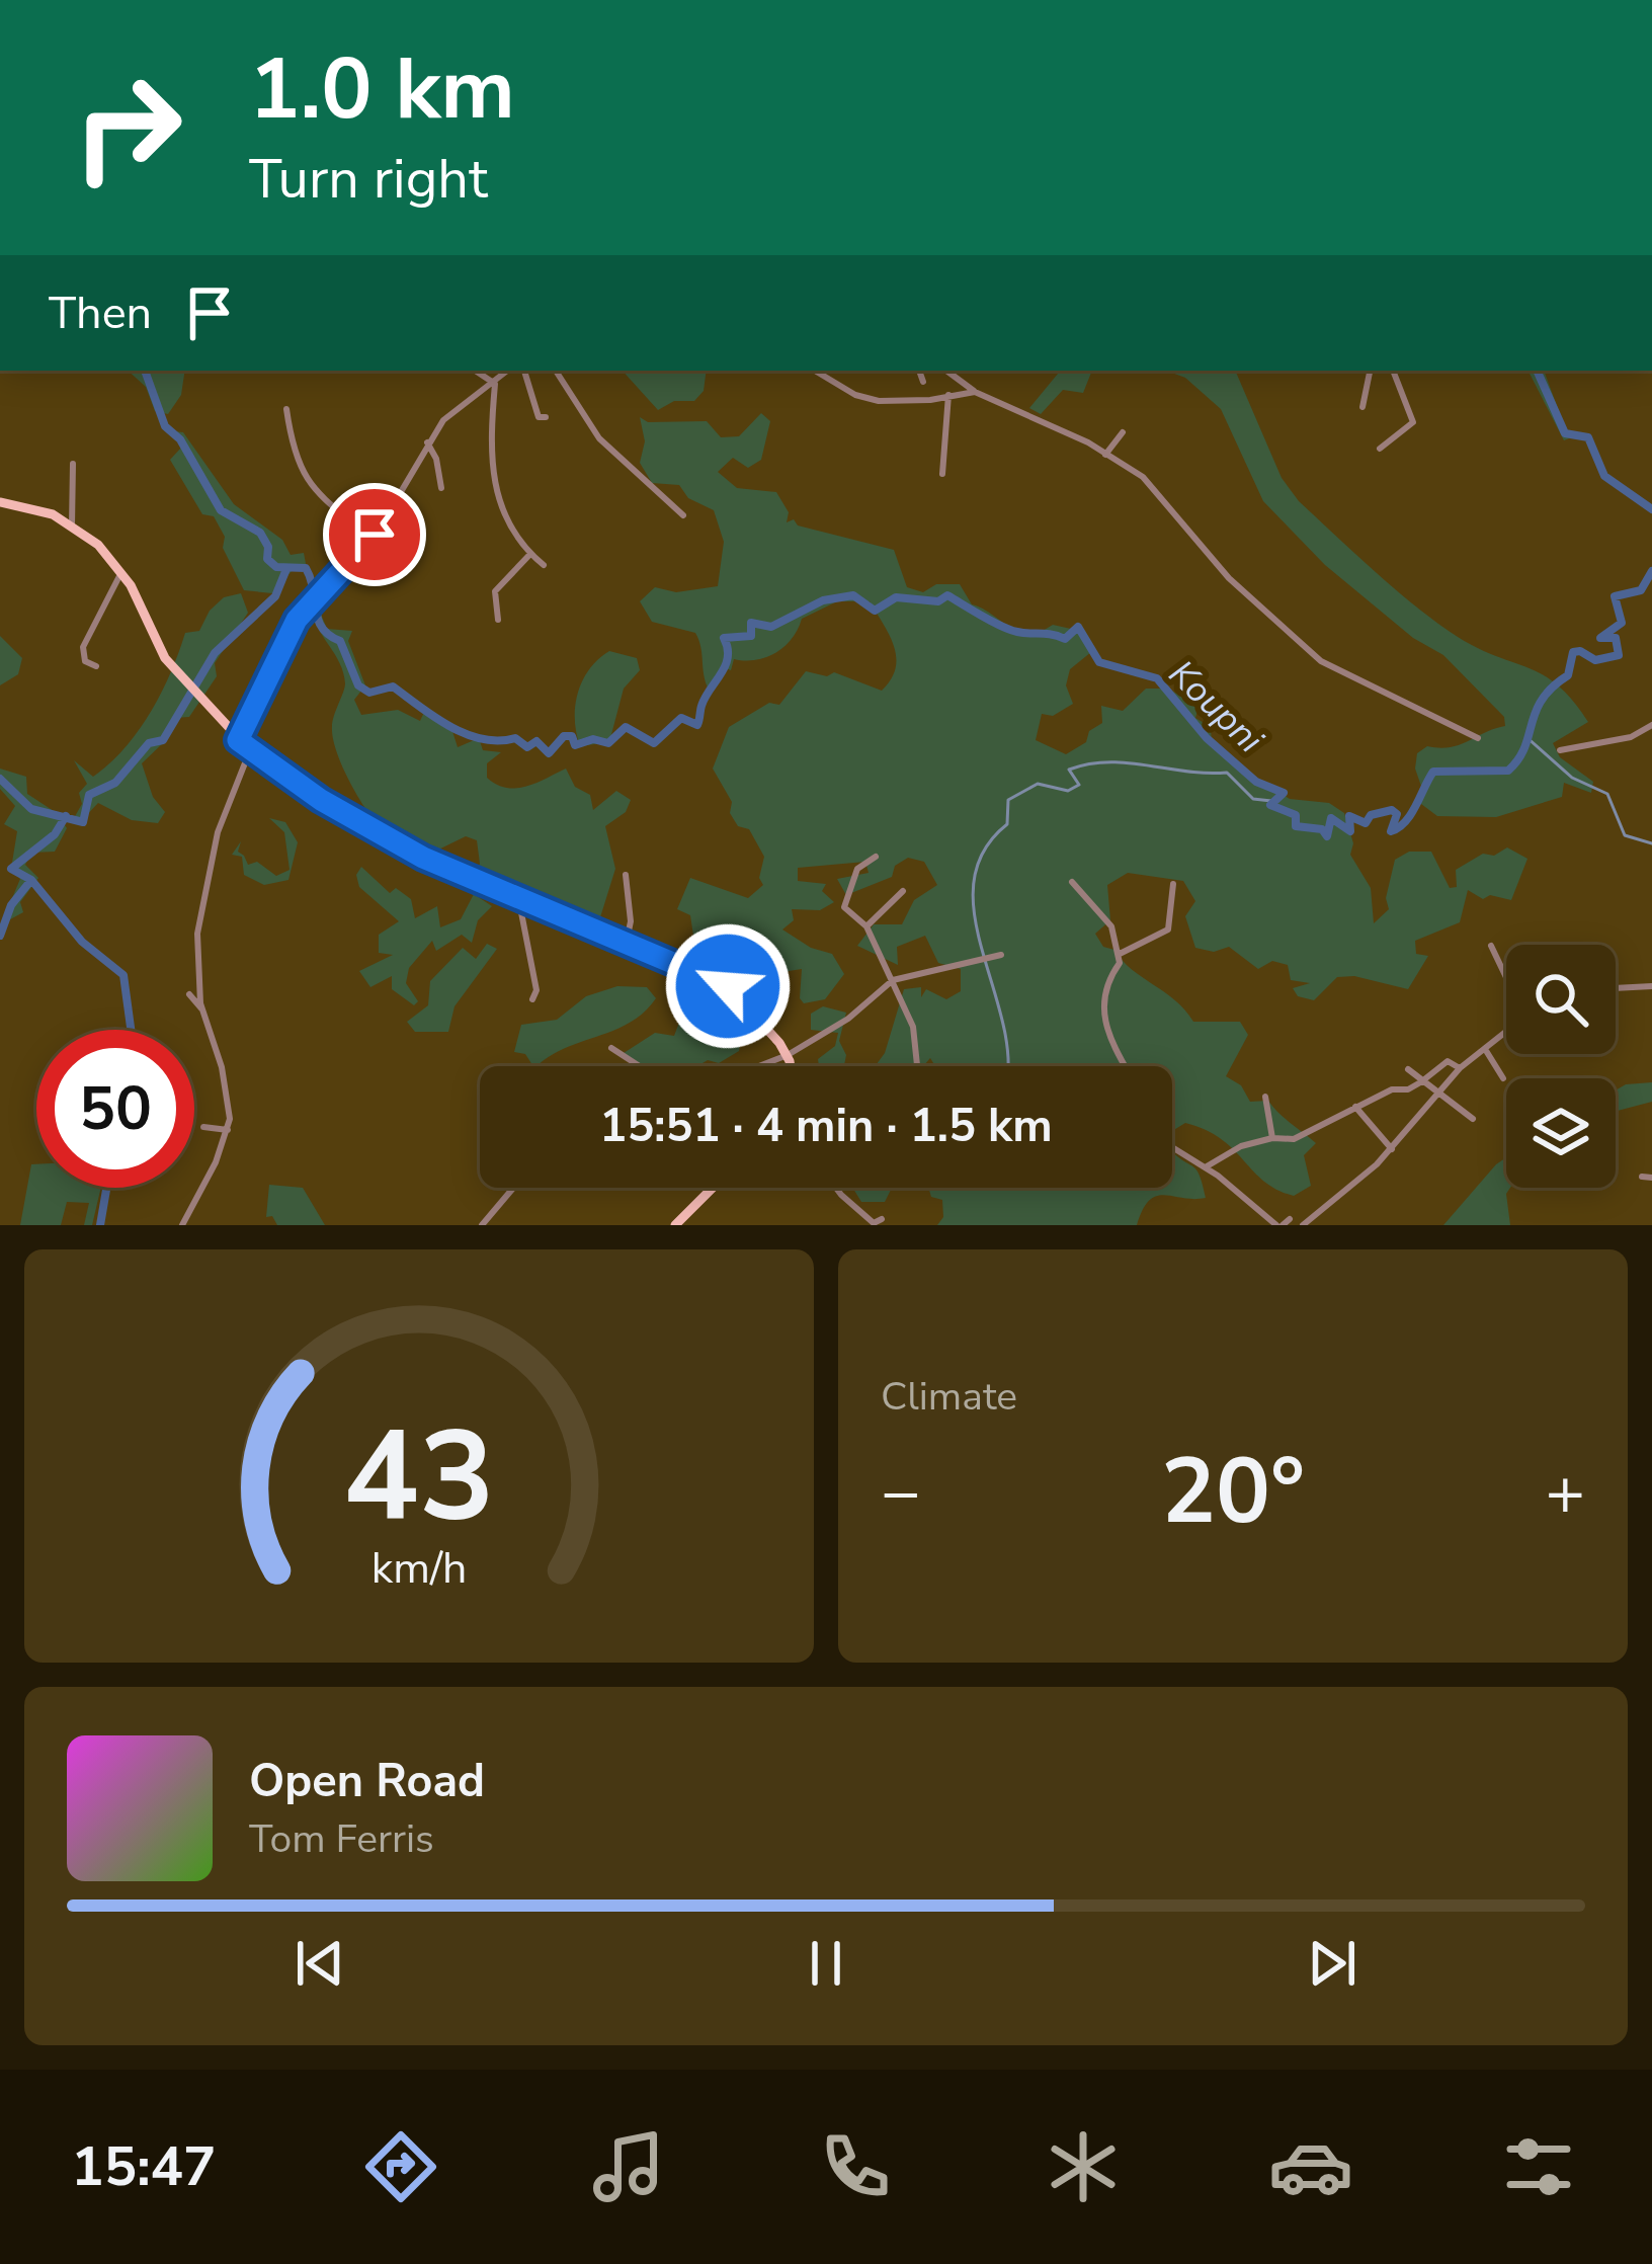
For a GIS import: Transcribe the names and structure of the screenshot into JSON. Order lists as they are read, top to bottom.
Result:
{
  "water": ["Koupni"],
  "page": {
    "turn": ["1.0 km", "Turn right"],
    "then": "Then",
    "limit": "50",
    "trip": "15:51 · 4 min · 1.5 km",
    "tile": "Climate",
    "heat": ["−", "20°", "+"],
    "song": ["Open Road", "Tom Ferris"],
    "tabs": "15:47",
    "gauge": ["43", "km/h"]
  }
}
